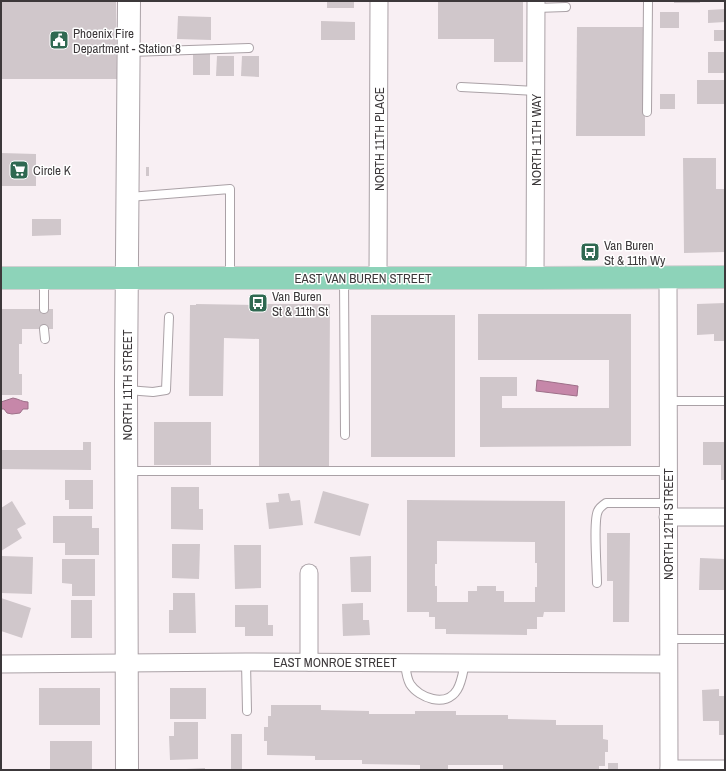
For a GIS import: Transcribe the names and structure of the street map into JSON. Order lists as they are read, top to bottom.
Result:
{
  "streets": {
    "main road": ["EAST VAN BUREN STREET"],
    "street": [
      "NORTH 11TH PLACE",
      "NORTH 11TH WAY",
      "NORTH 11TH STREET",
      "NORTH 12TH STREET",
      "EAST MONROE STREET"
    ]
  },
  "crossings": [
    ["NORTH 11TH PLACE", "EAST VAN BUREN STREET"],
    ["NORTH 11TH WAY", "EAST VAN BUREN STREET"],
    ["EAST VAN BUREN STREET", "NORTH 11TH STREET"],
    ["EAST VAN BUREN STREET", "NORTH 12TH STREET"],
    ["NORTH 11TH STREET", "EAST MONROE STREET"],
    ["NORTH 12TH STREET", "EAST MONROE STREET"]
  ],
  "places": {
    "public building": ["Phoenix Fire Department - Station 8"],
    "supermarket": ["Circle K"],
    "bus stop": ["Van Buren St & 11th Wy", "Van Buren St & 11th St"]
  }
}
